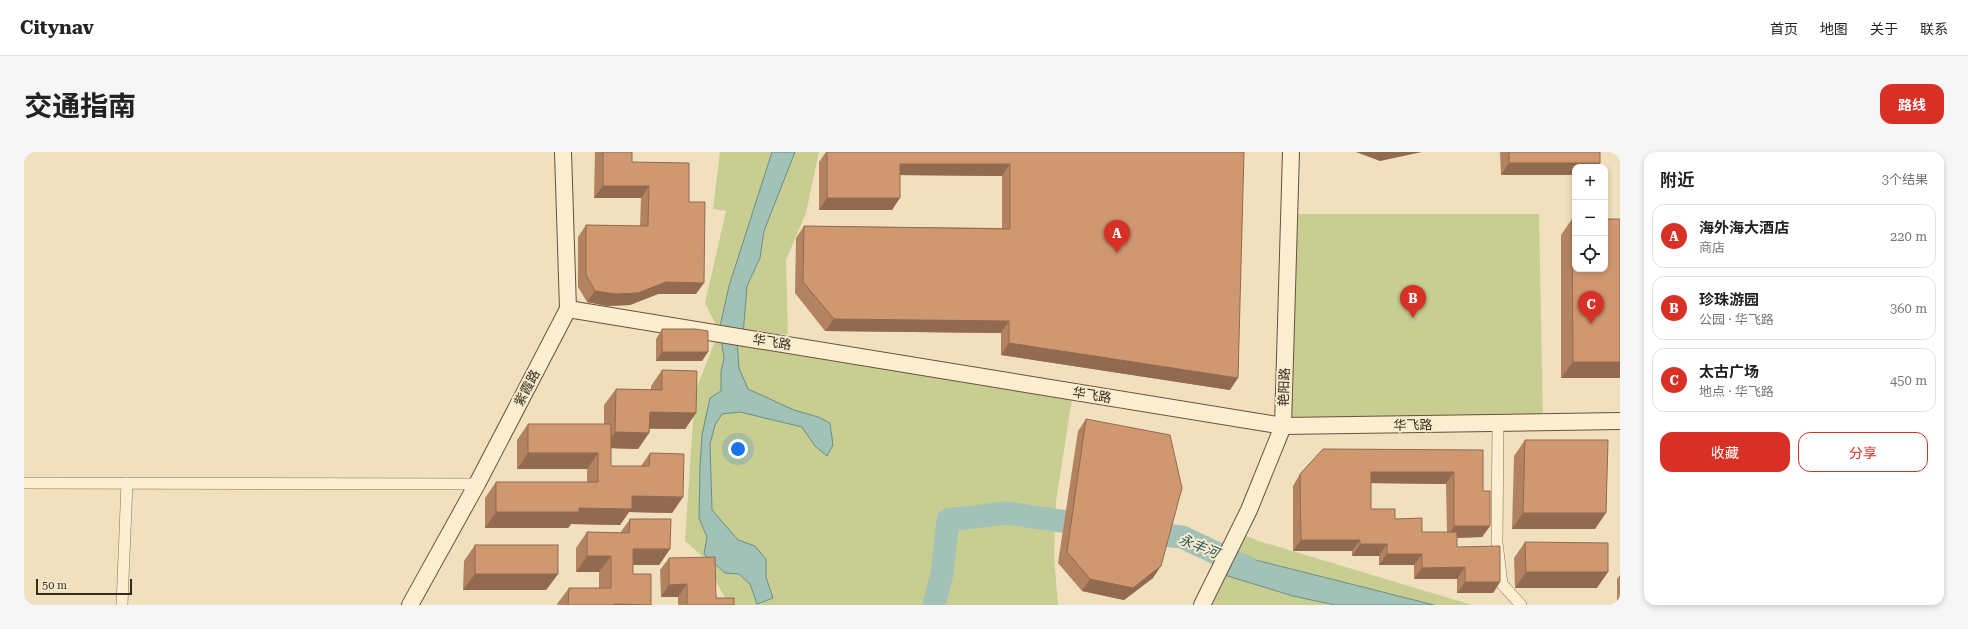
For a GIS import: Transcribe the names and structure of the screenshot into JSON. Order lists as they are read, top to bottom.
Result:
{
  "streets": {
    "street": ["华飞路", "艳阳路", "紫霞路"]
  },
  "crossings": [
    ["华飞路", "艳阳路"],
    ["华飞路", "紫霞路"]
  ],
  "water": ["永丰河"],
  "scale_bar": "50 m",
  "page": {
    "header": "Citynav",
    "nav": [
      "首页",
      "地图",
      "关于",
      "联系"
    ],
    "title": "交通指南",
    "buttons": [
      "路线",
      ["收藏", "分享"]
    ],
    "heading": ["附近", "3个结果"],
    "map_buttons": ["+", "−"],
    "list": [
      {
        "mark": "A",
        "name": "海外海大酒店",
        "note": "商店",
        "value": "220 m"
      },
      {
        "mark": "B",
        "name": "珍珠游园",
        "note": "公园 · 华飞路",
        "value": "360 m"
      },
      {
        "mark": "C",
        "name": "太古广场",
        "note": "地点 · 华飞路",
        "value": "450 m"
      }
    ],
    "pins": ["A", "B", "C"],
    "scale": "50 m"
  }
}
